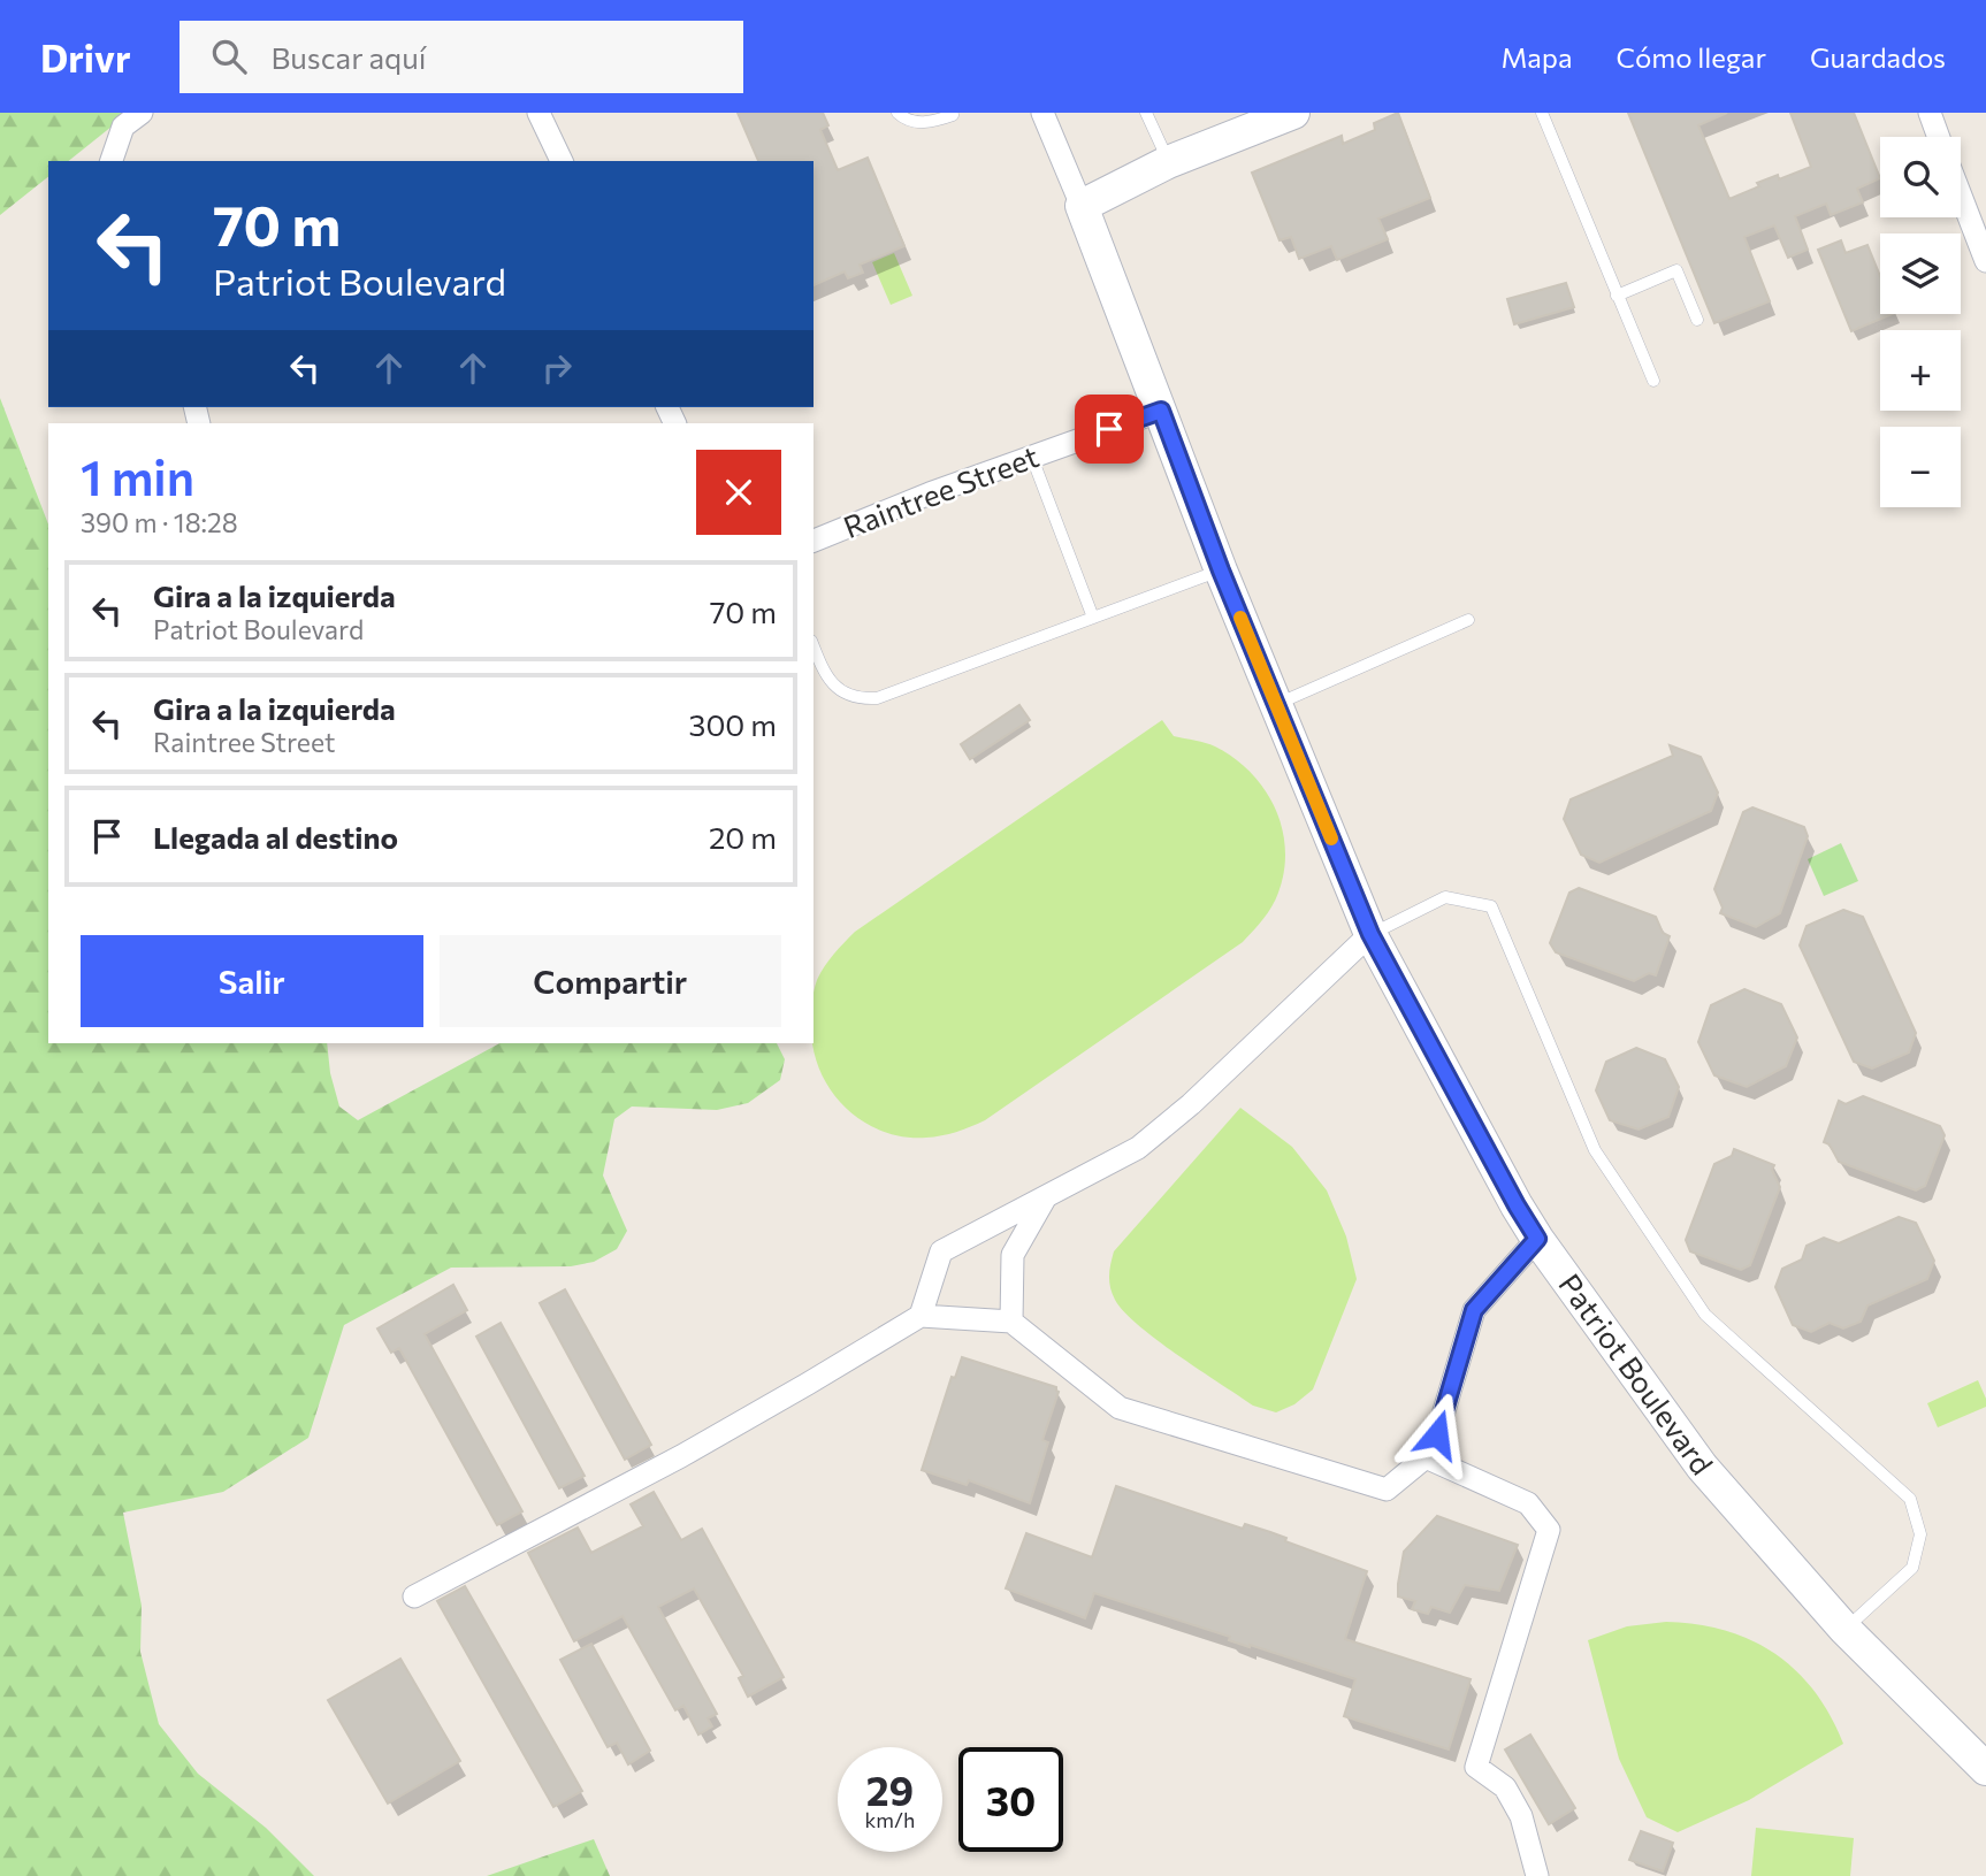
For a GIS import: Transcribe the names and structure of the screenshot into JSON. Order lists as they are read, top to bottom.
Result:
{
  "streets": {
    "street": ["Raintree Street", "Patriot Boulevard"]
  },
  "crossings": [
    ["Raintree Street", "Patriot Boulevard"]
  ],
  "page": {
    "header": "Drivr",
    "search": "Buscar aquí",
    "nav": ["Mapa", "Cómo llegar", "Guardados"],
    "map_buttons": ["+", "−"],
    "turn": ["70 m", "Patriot Boulevard"],
    "heading": ["1 min", "390 m · 18:28"],
    "list": [
      {
        "name": "Gira a la izquierda",
        "note": "Patriot Boulevard",
        "value": "70 m"
      },
      {
        "name": "Gira a la izquierda",
        "note": "Raintree Street",
        "value": "300 m"
      },
      {
        "name": "Llegada al destino",
        "value": "20 m"
      }
    ],
    "buttons": ["Salir", "Compartir"],
    "speed": "29 km/h",
    "limit": "30"
  }
}
